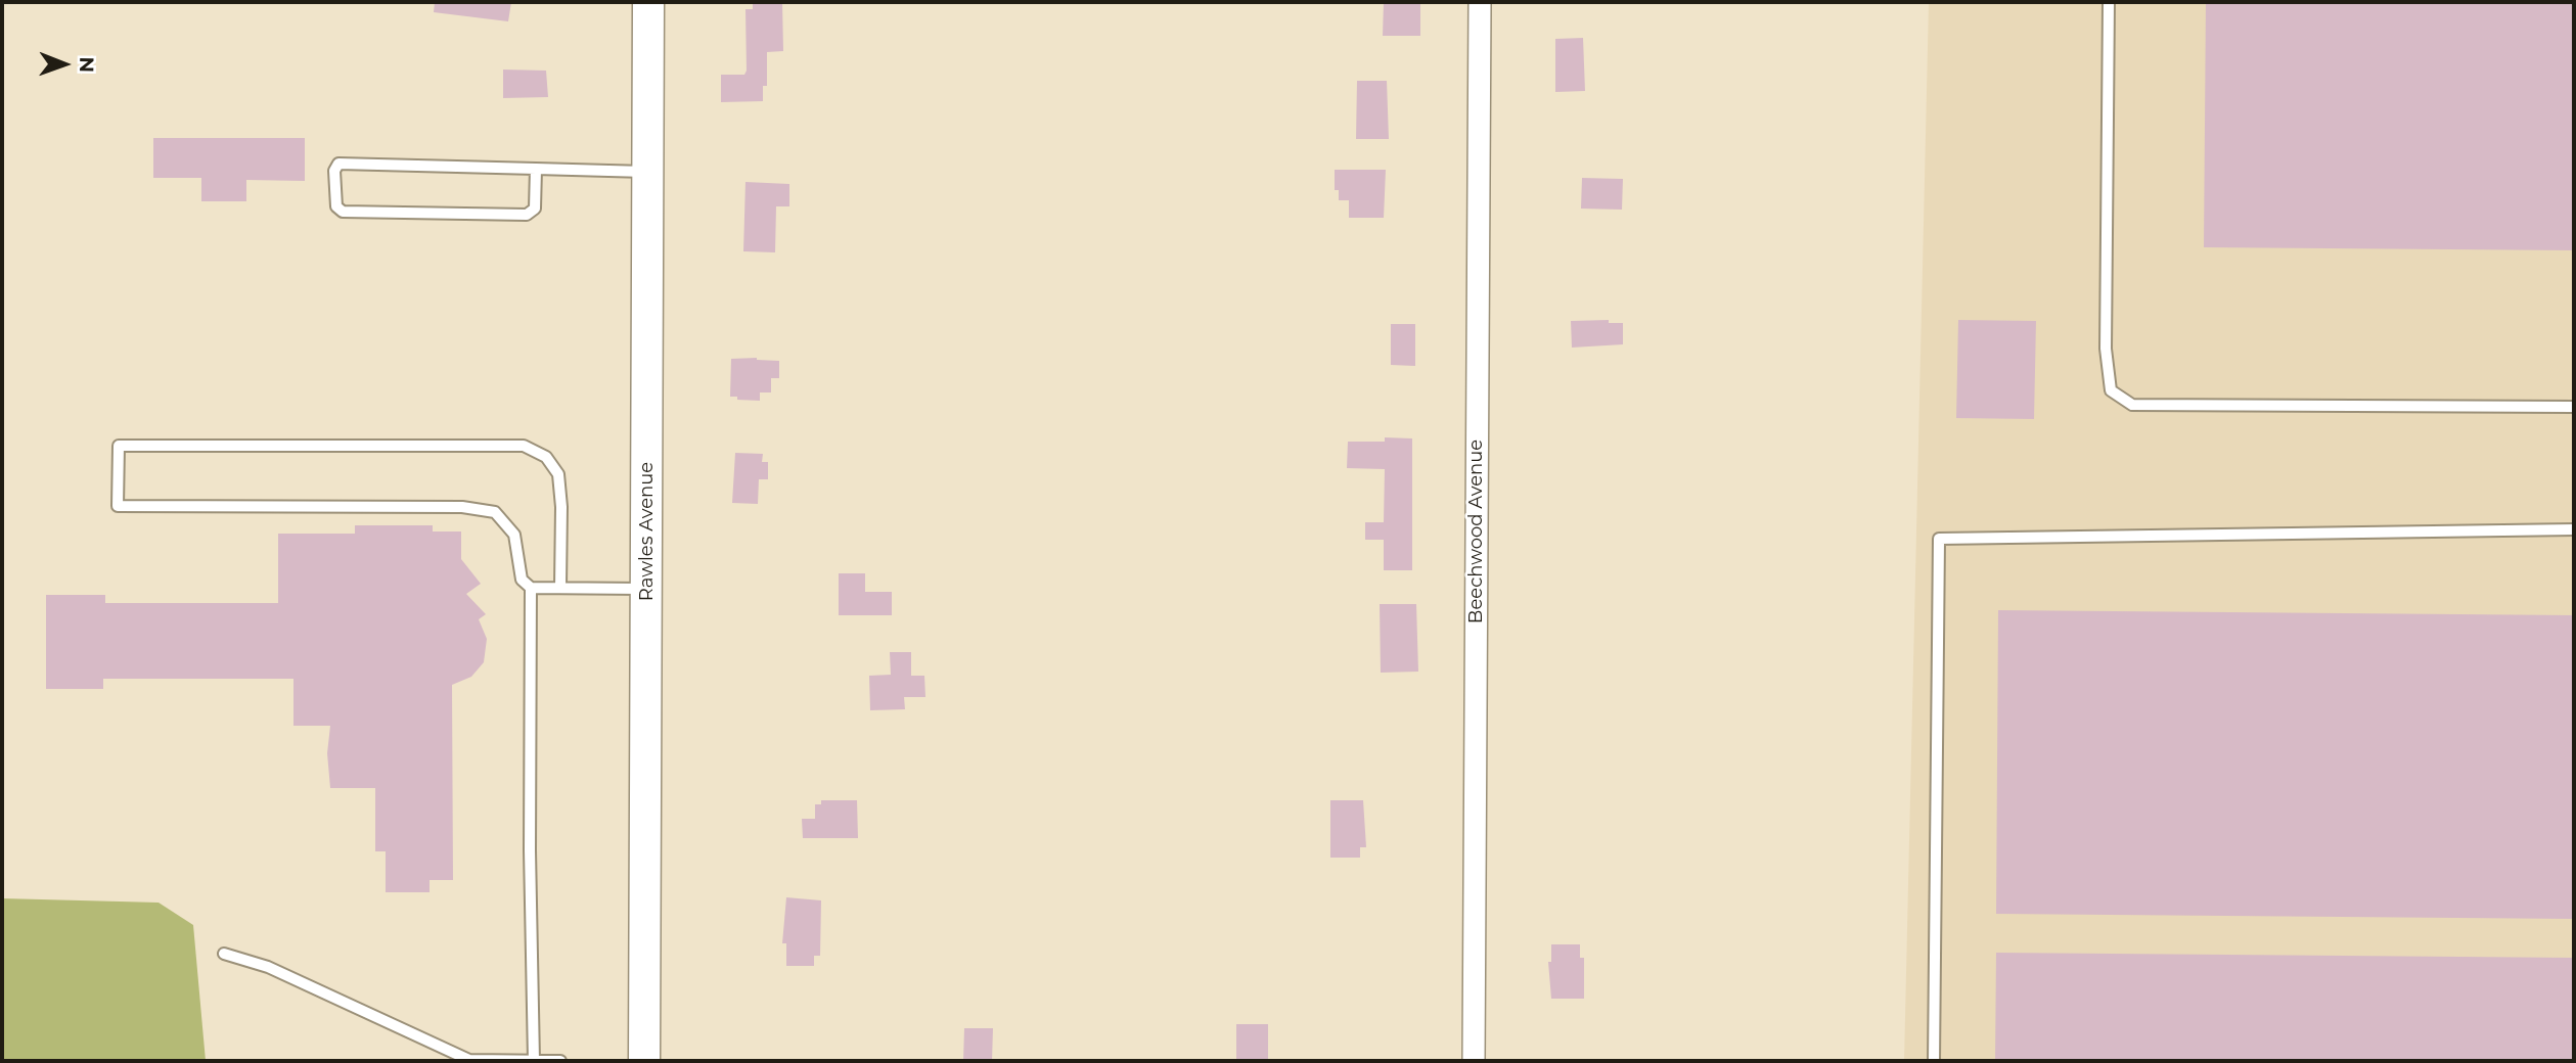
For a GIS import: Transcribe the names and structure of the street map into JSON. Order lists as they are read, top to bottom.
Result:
{
  "streets": {
    "street": ["Rawles Avenue", "Beechwood Avenue"]
  },
  "north": "right"
}
